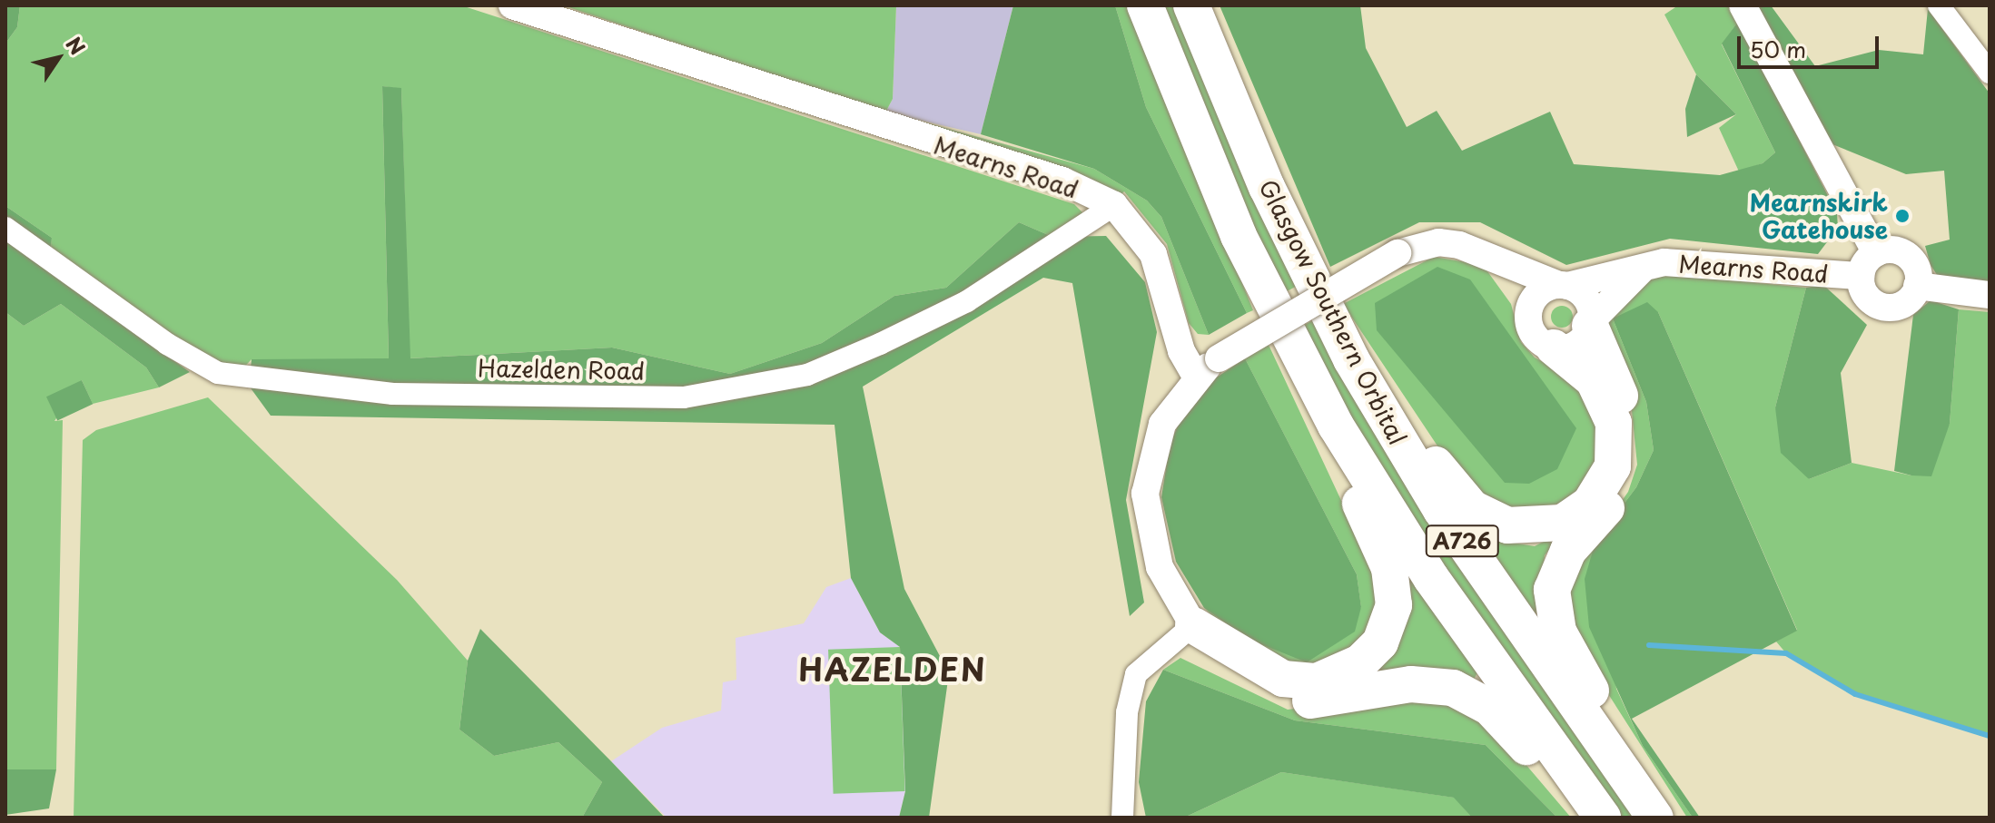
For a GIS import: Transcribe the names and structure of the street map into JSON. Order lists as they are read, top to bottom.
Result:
{
  "streets": {
    "highway": ["Glasgow Southern Orbital", "A726"],
    "street": ["Mearns Road", "Hazelden Road"]
  },
  "crossings": [
    ["Mearns Road", "Hazelden Road"]
  ],
  "districts": ["HAZELDEN"],
  "places": ["Mearnskirk Gatehouse"],
  "scale_bar": "50 m",
  "north": "top right"
}
